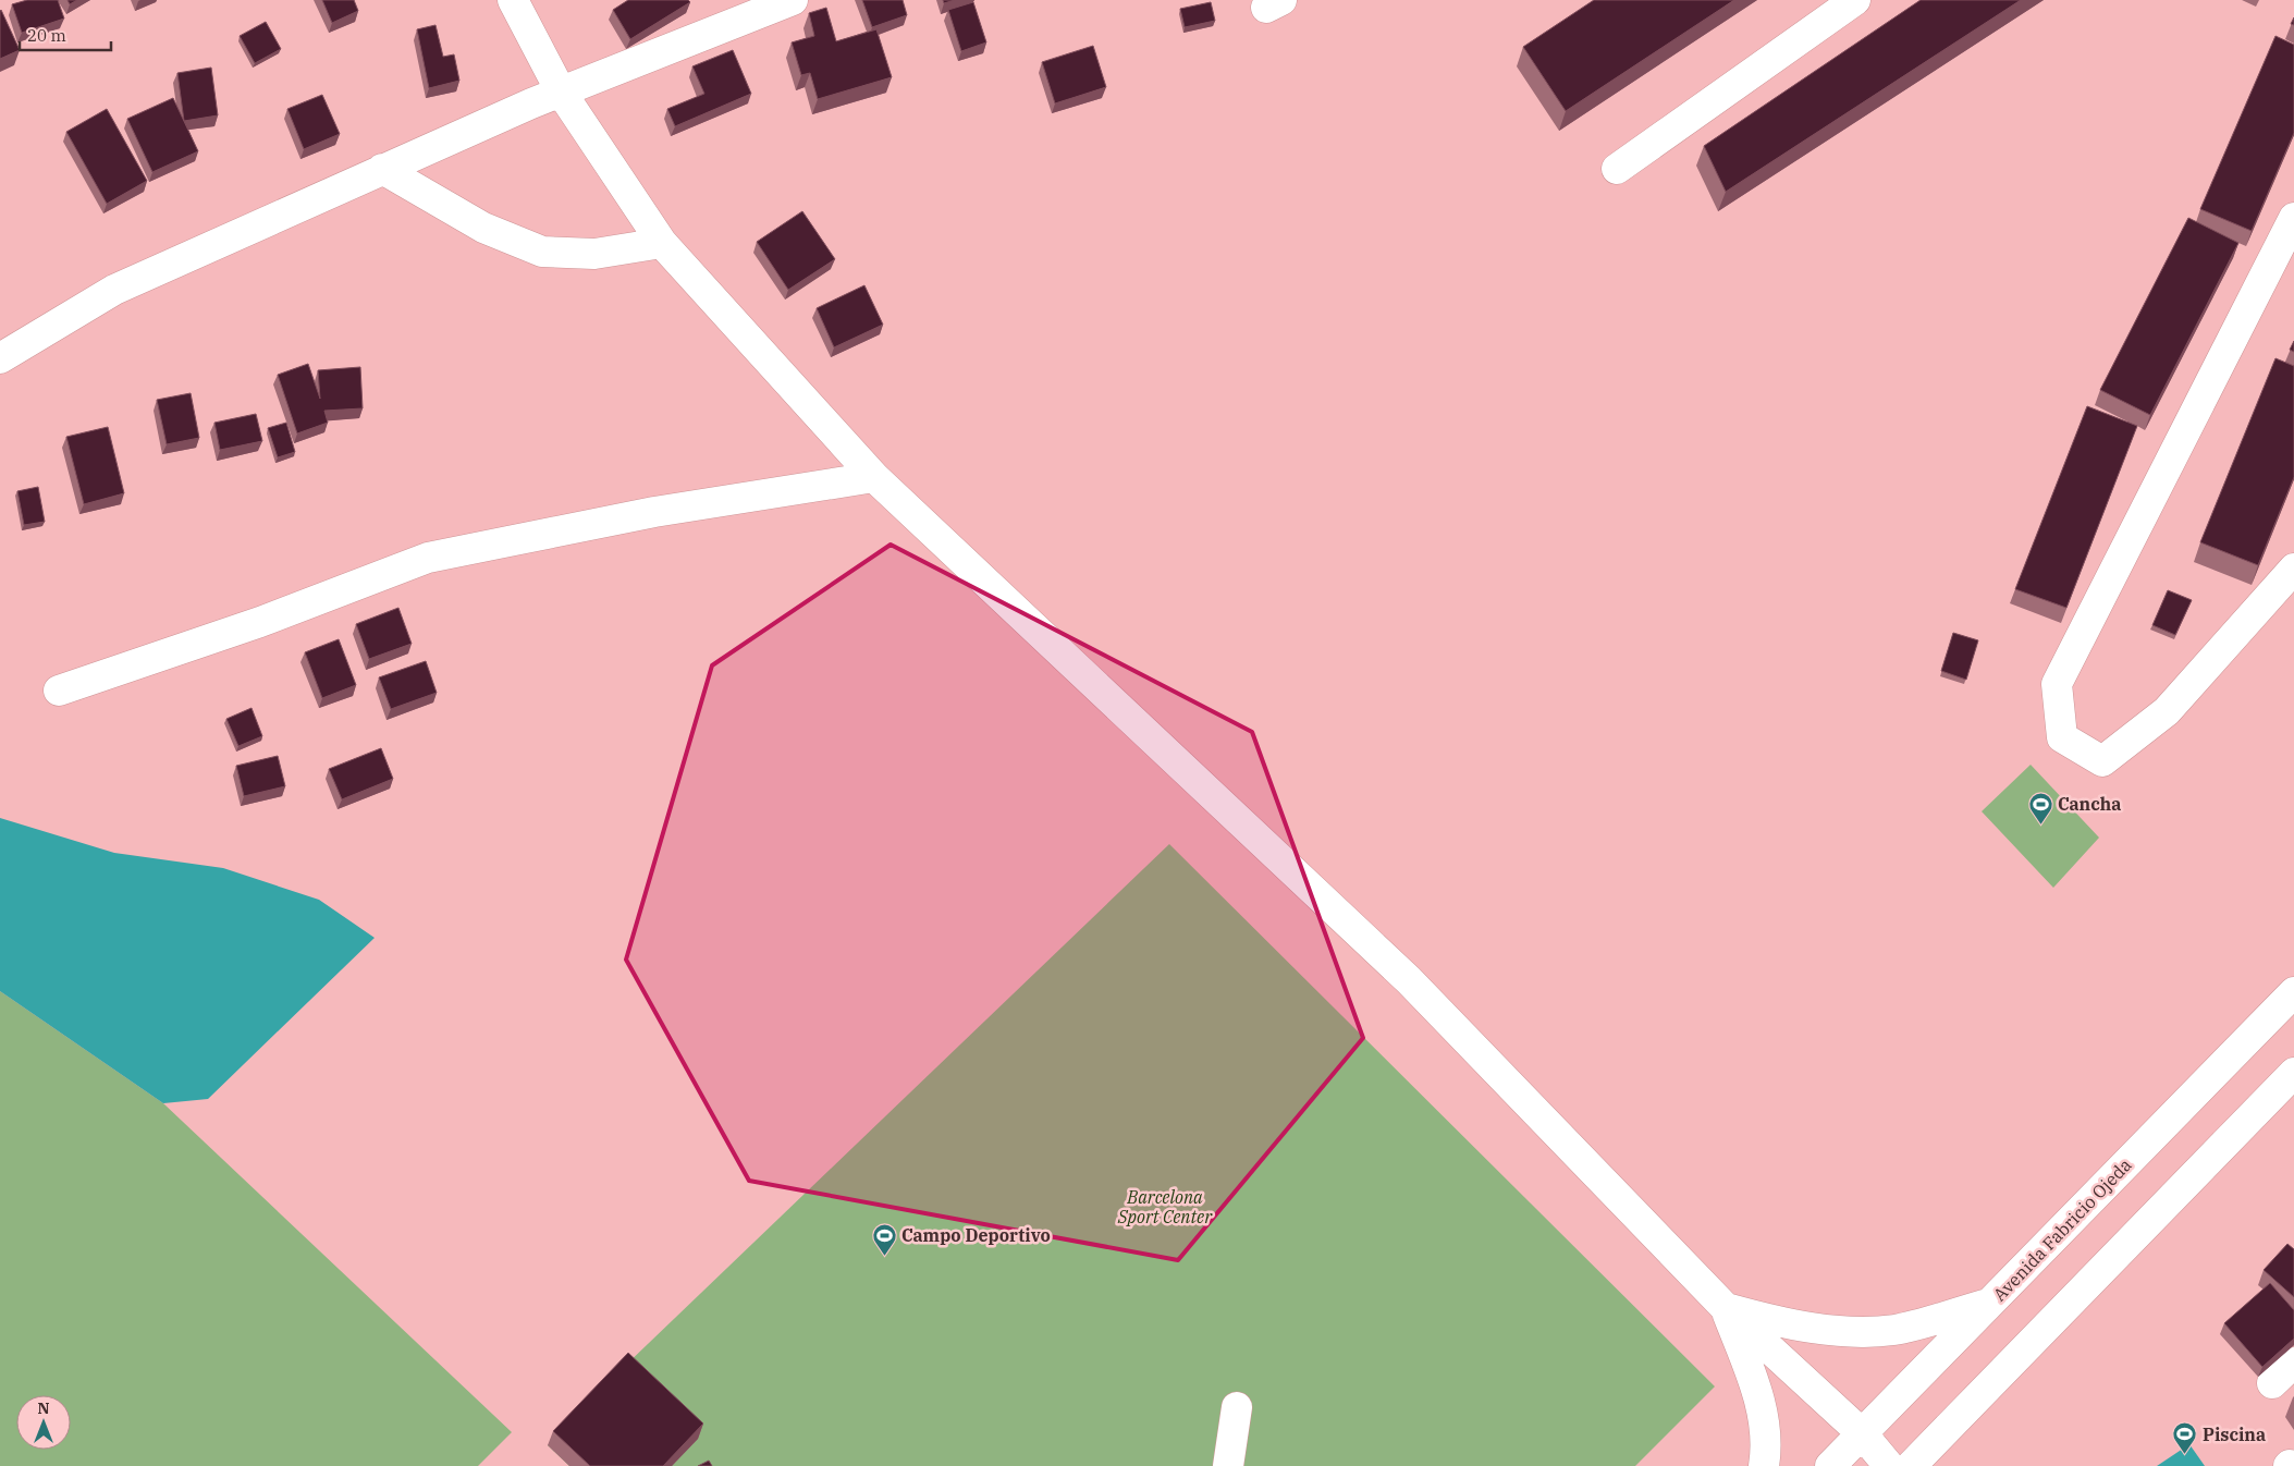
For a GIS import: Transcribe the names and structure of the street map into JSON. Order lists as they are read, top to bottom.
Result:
{
  "streets": {
    "street": ["Avenida Fabricio Ojeda"]
  },
  "parks": ["Barcelona Sport Center"],
  "places": {
    "sports": ["Cancha", "Campo Deportivo", "Piscina"]
  },
  "scale_bar": "20 m",
  "north": "top"
}
